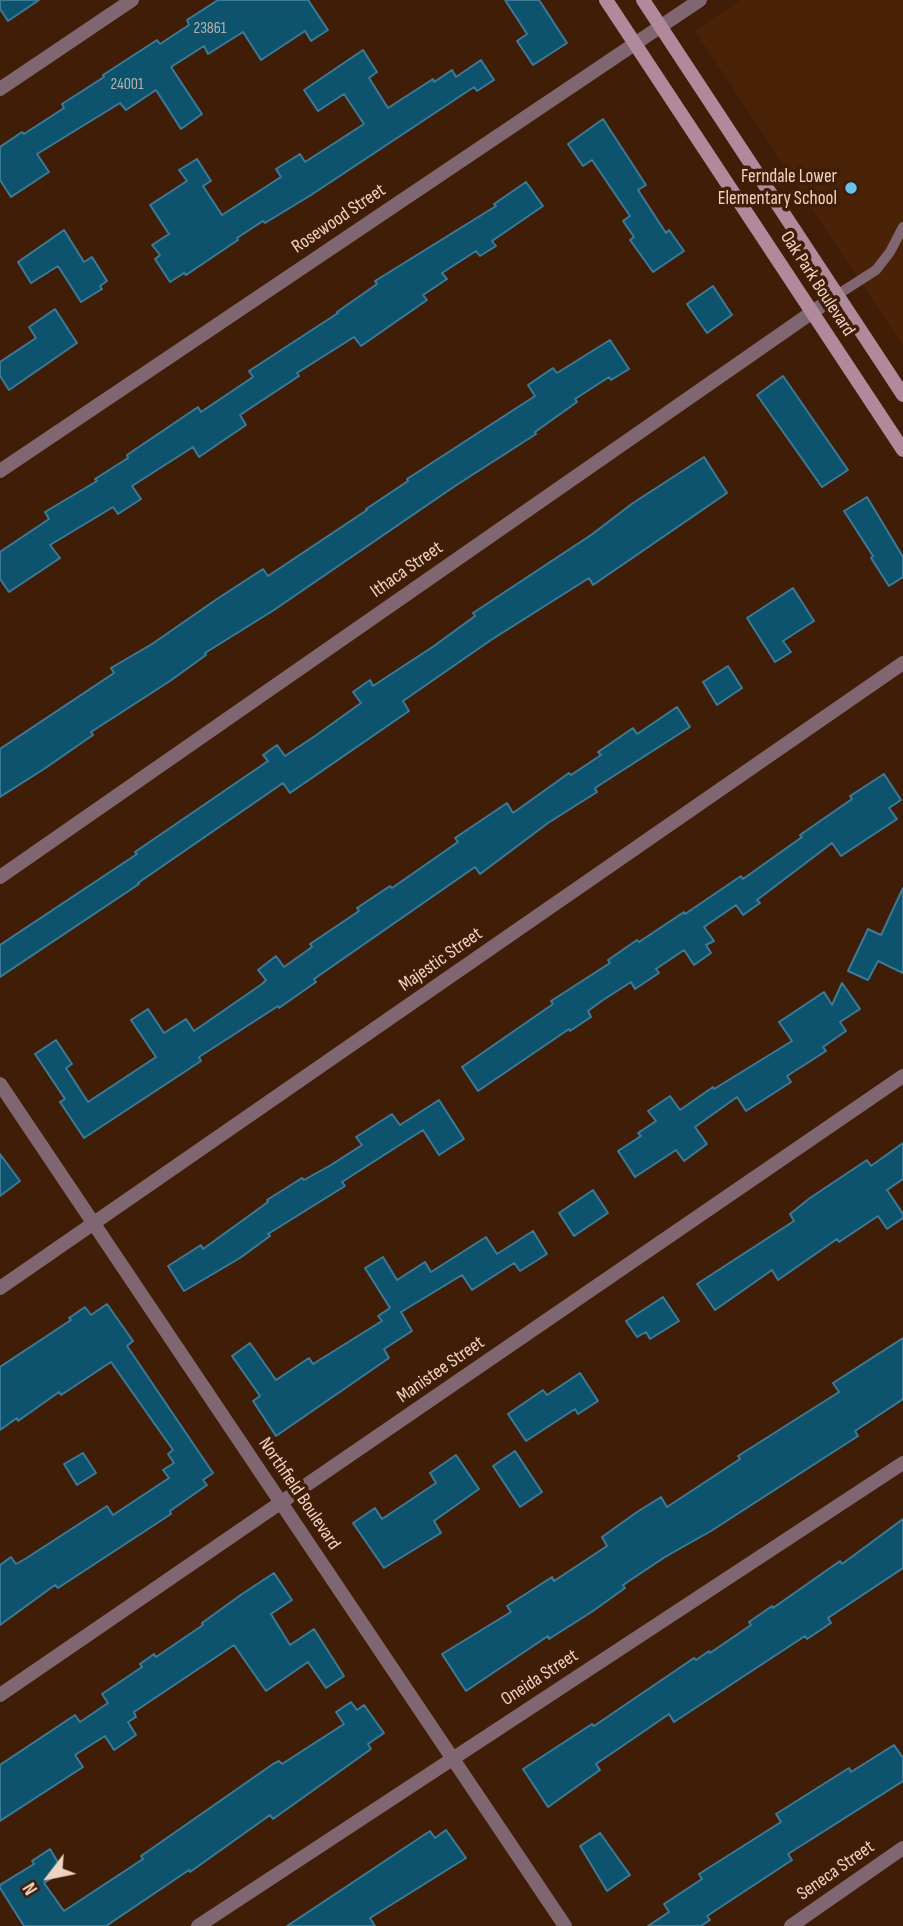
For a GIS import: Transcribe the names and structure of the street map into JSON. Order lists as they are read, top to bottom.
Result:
{
  "streets": {
    "street": [
      "Rosewood Street",
      "Oak Park Boulevard",
      "Ithaca Street",
      "Majestic Street",
      "Manistee Street",
      "Northfield Boulevard",
      "Oneida Street",
      "Seneca Street"
    ]
  },
  "crossings": [
    ["Rosewood Street", "Oak Park Boulevard"],
    ["Oak Park Boulevard", "Ithaca Street"],
    ["Majestic Street", "Northfield Boulevard"],
    ["Manistee Street", "Northfield Boulevard"],
    ["Northfield Boulevard", "Oneida Street"]
  ],
  "places": ["Ferndale Lower Elementary School"],
  "house_numbers": ["23861", "24001"],
  "north": "bottom left"
}
